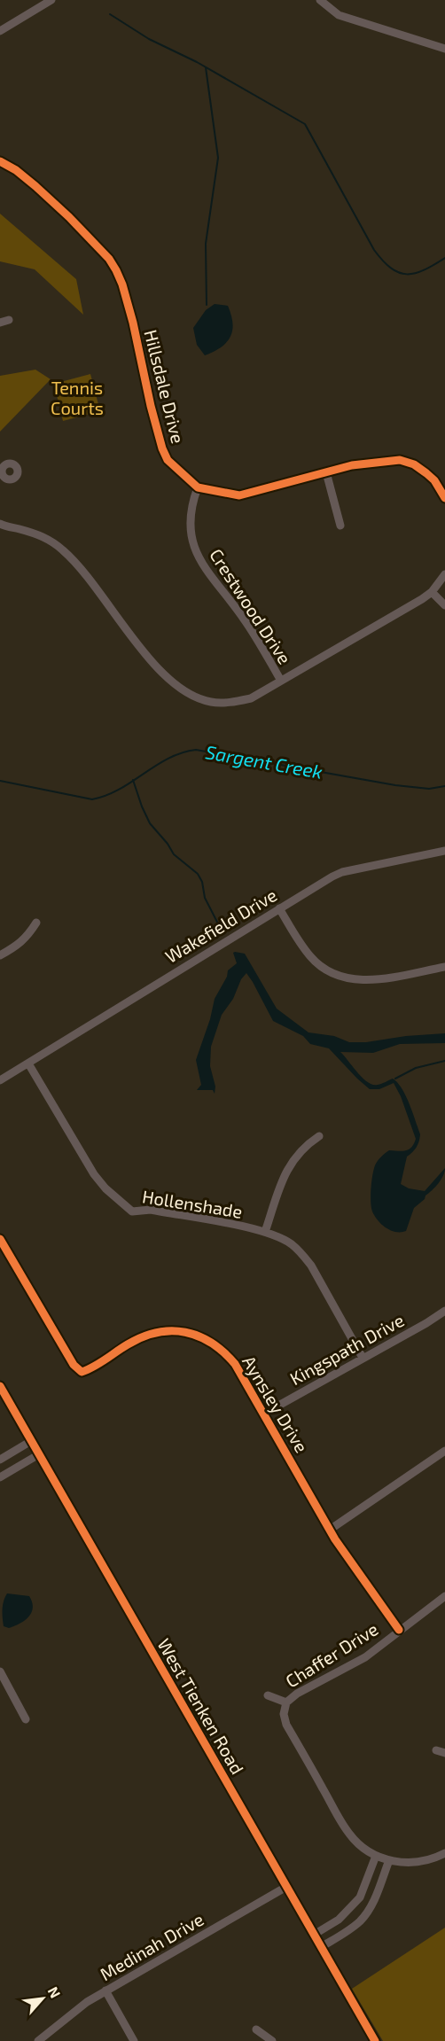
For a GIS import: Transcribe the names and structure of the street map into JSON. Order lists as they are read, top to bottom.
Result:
{
  "streets": {
    "street": [
      "Hillsdale Drive",
      "Crestwood Drive",
      "Wakefield Drive",
      "Hollenshade",
      "Kingspath Drive",
      "Aynsley Drive",
      "Chaffer Drive",
      "West Tienken Road",
      "Medinah Drive"
    ]
  },
  "crossings": [
    ["Hillsdale Drive", "Crestwood Drive"],
    ["Wakefield Drive", "Hollenshade"],
    ["Hollenshade", "Kingspath Drive"],
    ["Kingspath Drive", "Aynsley Drive"],
    ["Aynsley Drive", "Chaffer Drive"],
    ["West Tienken Road", "Medinah Drive"]
  ],
  "water": ["Sargent Creek"],
  "parks": ["Tennis Courts"],
  "north": "top right"
}
